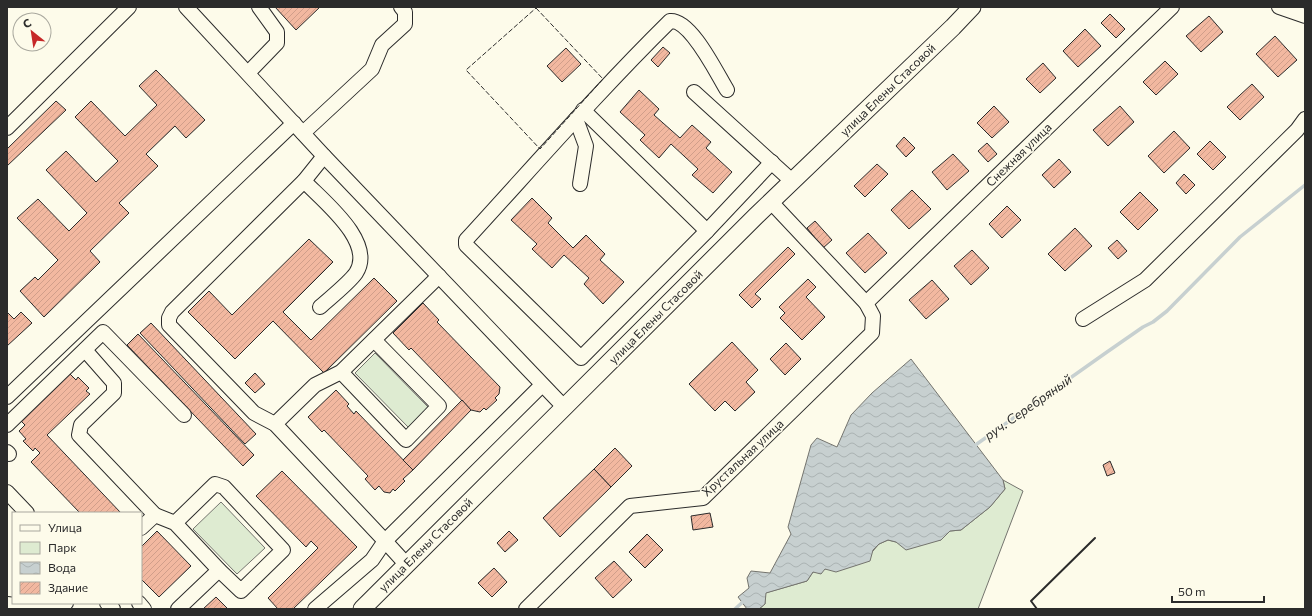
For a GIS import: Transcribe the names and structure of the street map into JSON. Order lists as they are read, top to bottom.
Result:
{
  "streets": {
    "main road": ["улица Елены Стасовой"],
    "street": ["Снежная улица", "Хрустальная улица"]
  },
  "crossings": [
    ["Снежная улица", "Хрустальная улица"]
  ],
  "water": ["руч. Серебряный"],
  "legend": [
    "Улица",
    "Парк",
    "Вода",
    "Здание"
  ],
  "scale_bar": "50 m",
  "north": "top left"
}
